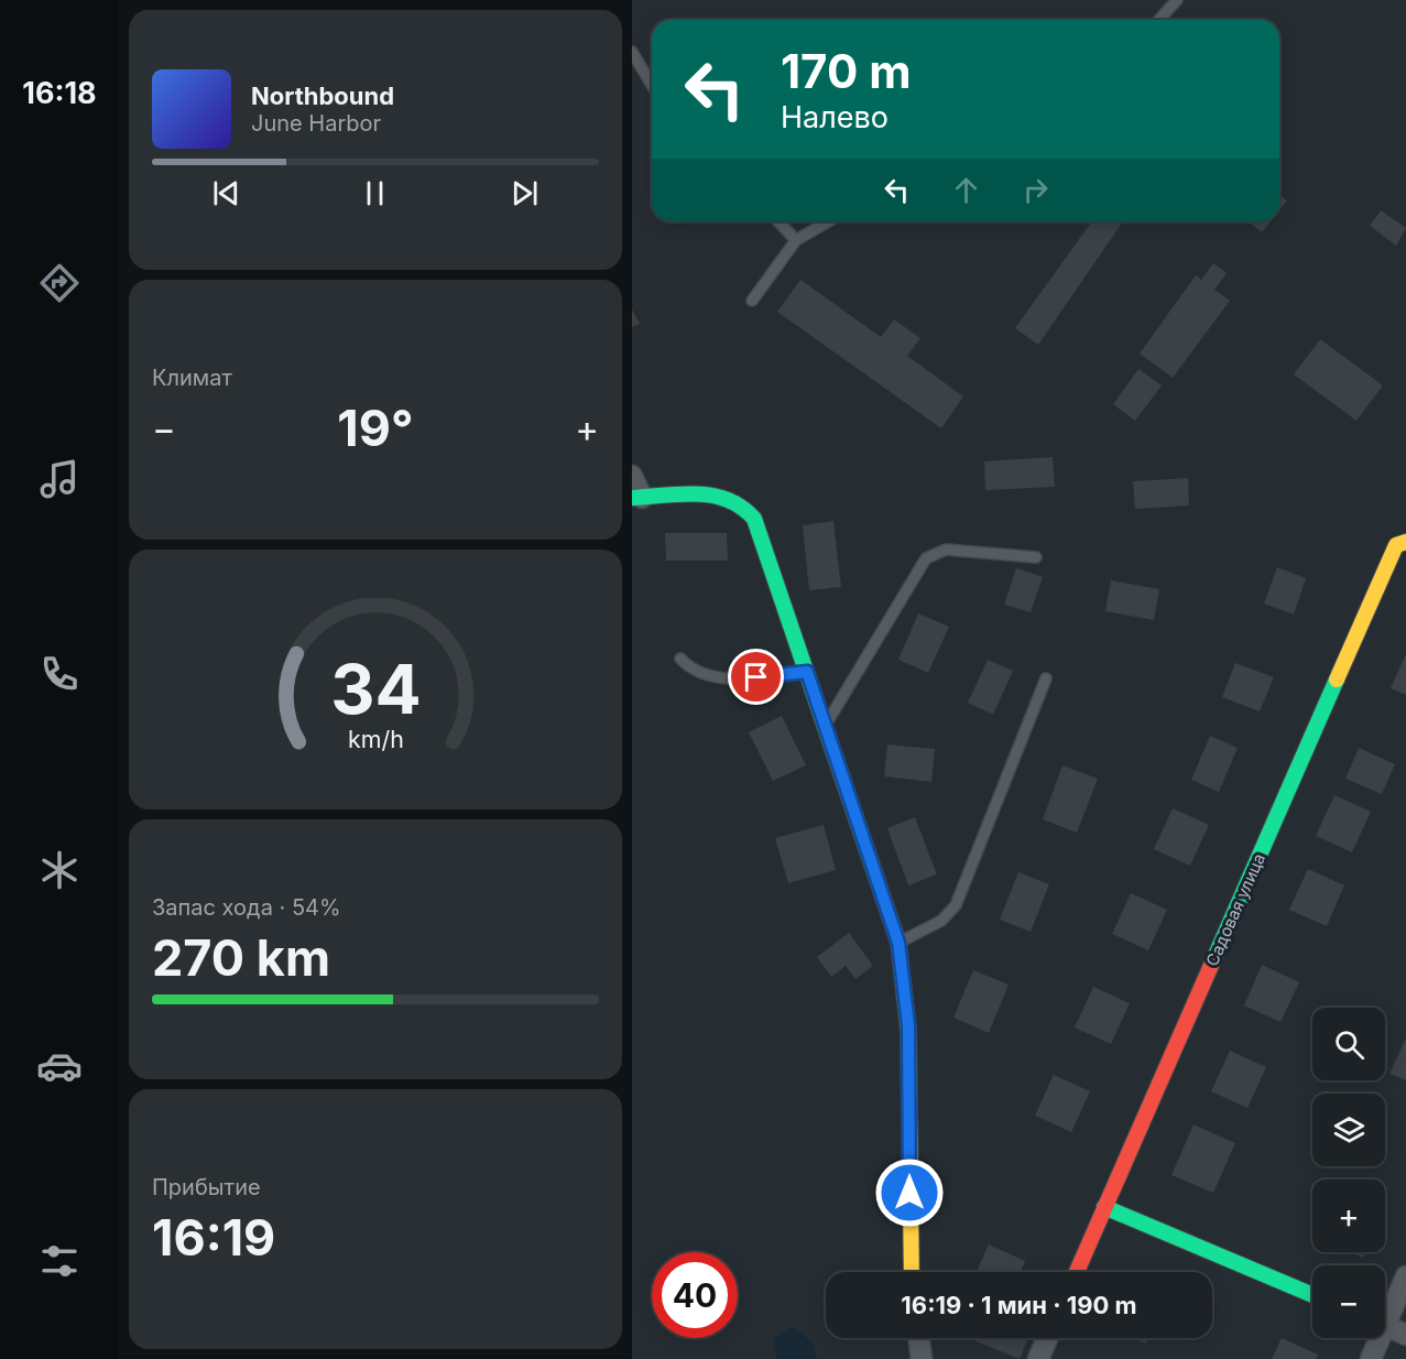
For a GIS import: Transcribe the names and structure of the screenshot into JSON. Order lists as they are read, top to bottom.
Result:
{
  "streets": {
    "street": ["Садовая улица"]
  },
  "page": {
    "tabs": "16:18",
    "turn": ["170 m", "Налево"],
    "song": ["Northbound", "June Harbor"],
    "tile": [
      "Климат",
      ["Запас хода · 54%", "270 km"],
      ["Прибытие", "16:19"]
    ],
    "heat": ["−", "19°", "+"],
    "map_buttons": ["+", "−"],
    "limit": "40",
    "trip": "16:19 · 1 мин · 190 m",
    "gauge": ["34", "km/h"]
  }
}
